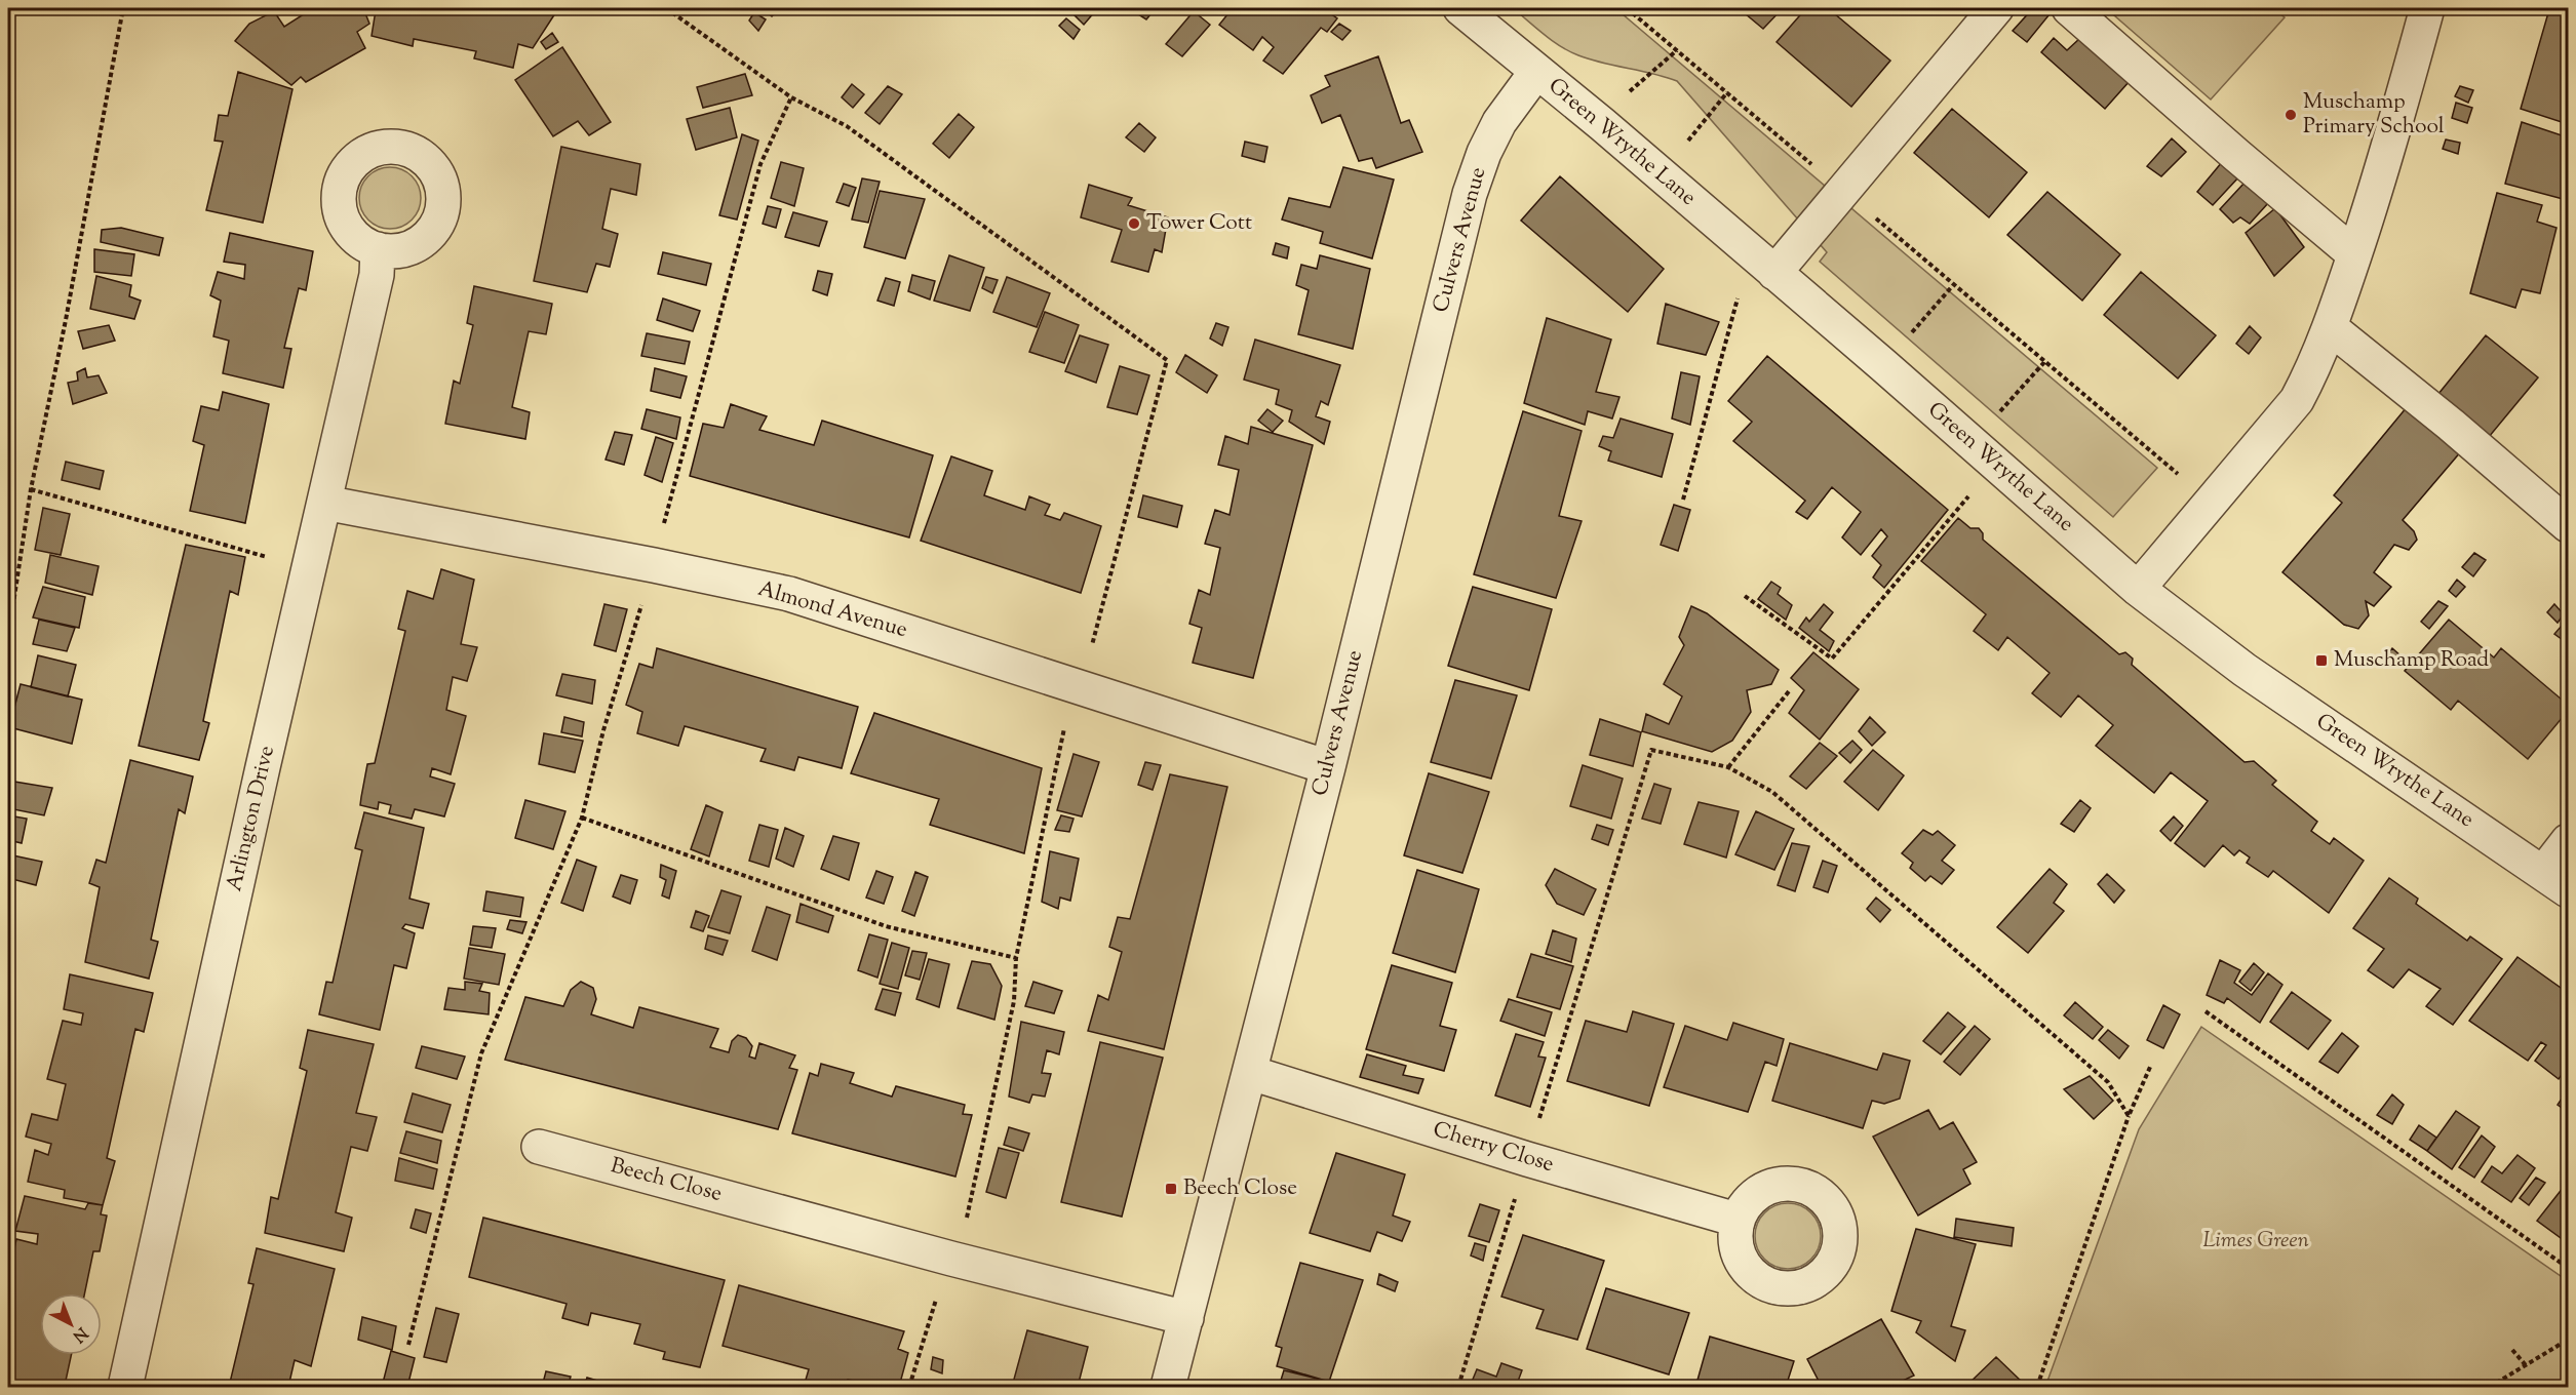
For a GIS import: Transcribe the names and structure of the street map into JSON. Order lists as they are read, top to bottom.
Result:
{
  "streets": {
    "street": [
      "Green Wrythe Lane",
      "Culvers Avenue",
      "Almond Avenue",
      "Arlington Drive",
      "Cherry Close",
      "Beech Close"
    ]
  },
  "crossings": [
    ["Green Wrythe Lane", "Culvers Avenue"],
    ["Culvers Avenue", "Almond Avenue"],
    ["Culvers Avenue", "Cherry Close"],
    ["Culvers Avenue", "Beech Close"],
    ["Almond Avenue", "Arlington Drive"]
  ],
  "parks": ["Limes Green"],
  "places": {
    "other": ["Muschamp Primary School", "Tower Cott"],
    "transit": ["Muschamp Road", "Beech Close"]
  },
  "north": "bottom right"
}
